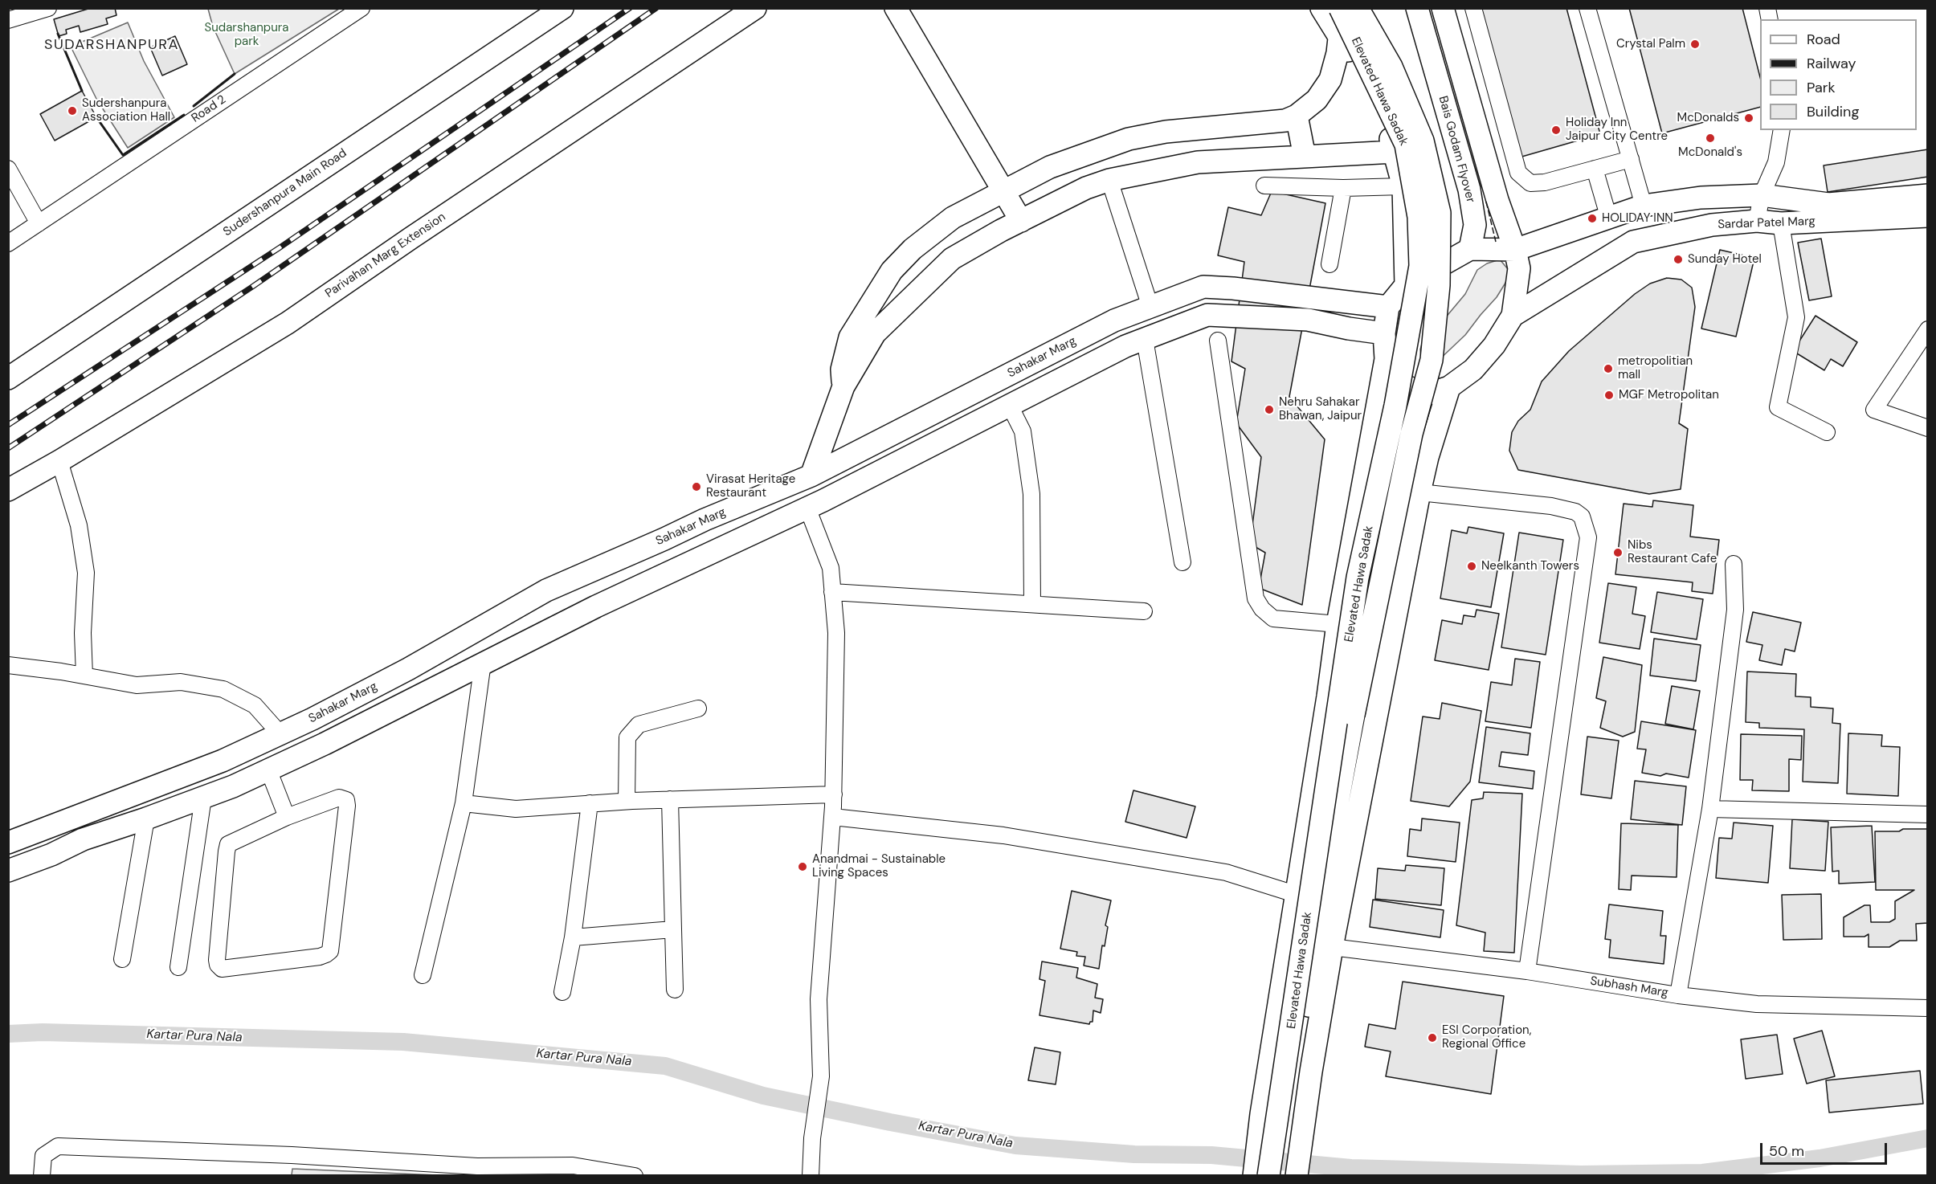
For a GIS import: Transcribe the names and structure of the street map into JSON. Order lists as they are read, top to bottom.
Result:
{
  "streets": {
    "street": [
      "Elevated Hawa Sadak",
      "Road 2",
      "Bais Godam Flyover",
      "Sudershanpura Main Road",
      "Sardar Patel Marg",
      "Parivahan Marg Extension",
      "Sahakar Marg",
      "Subhash Marg"
    ]
  },
  "crossings": [
    ["Bais Godam Flyover", "Sardar Patel Marg"],
    ["Bais Godam Flyover", "Sahakar Marg"],
    ["Sardar Patel Marg", "Sahakar Marg"]
  ],
  "districts": ["SUDARSHANPURA"],
  "water": ["Kartar Pura Nala"],
  "parks": ["Sudarshanpura park"],
  "places": [
    "Crystal Palm",
    "Sudershanpura Association Hall",
    "McDonalds",
    "Holiday Inn Jaipur City Centre",
    "McDonald's",
    "HOLIDAY INN",
    "Sunday Hotel",
    "metropolitian mall",
    "MGF Metropolitan",
    "Nehru Sahakar Bhawan, Jaipur",
    "Virasat Heritage Restaurant",
    "Nibs Restaurant Cafe",
    "Neelkanth Towers",
    "Anandmai - Sustainable Living Spaces",
    "ESI Corporation, Regional Office"
  ],
  "legend": [
    "Road",
    "Railway",
    "Park",
    "Building"
  ],
  "scale_bar": "50 m"
}
